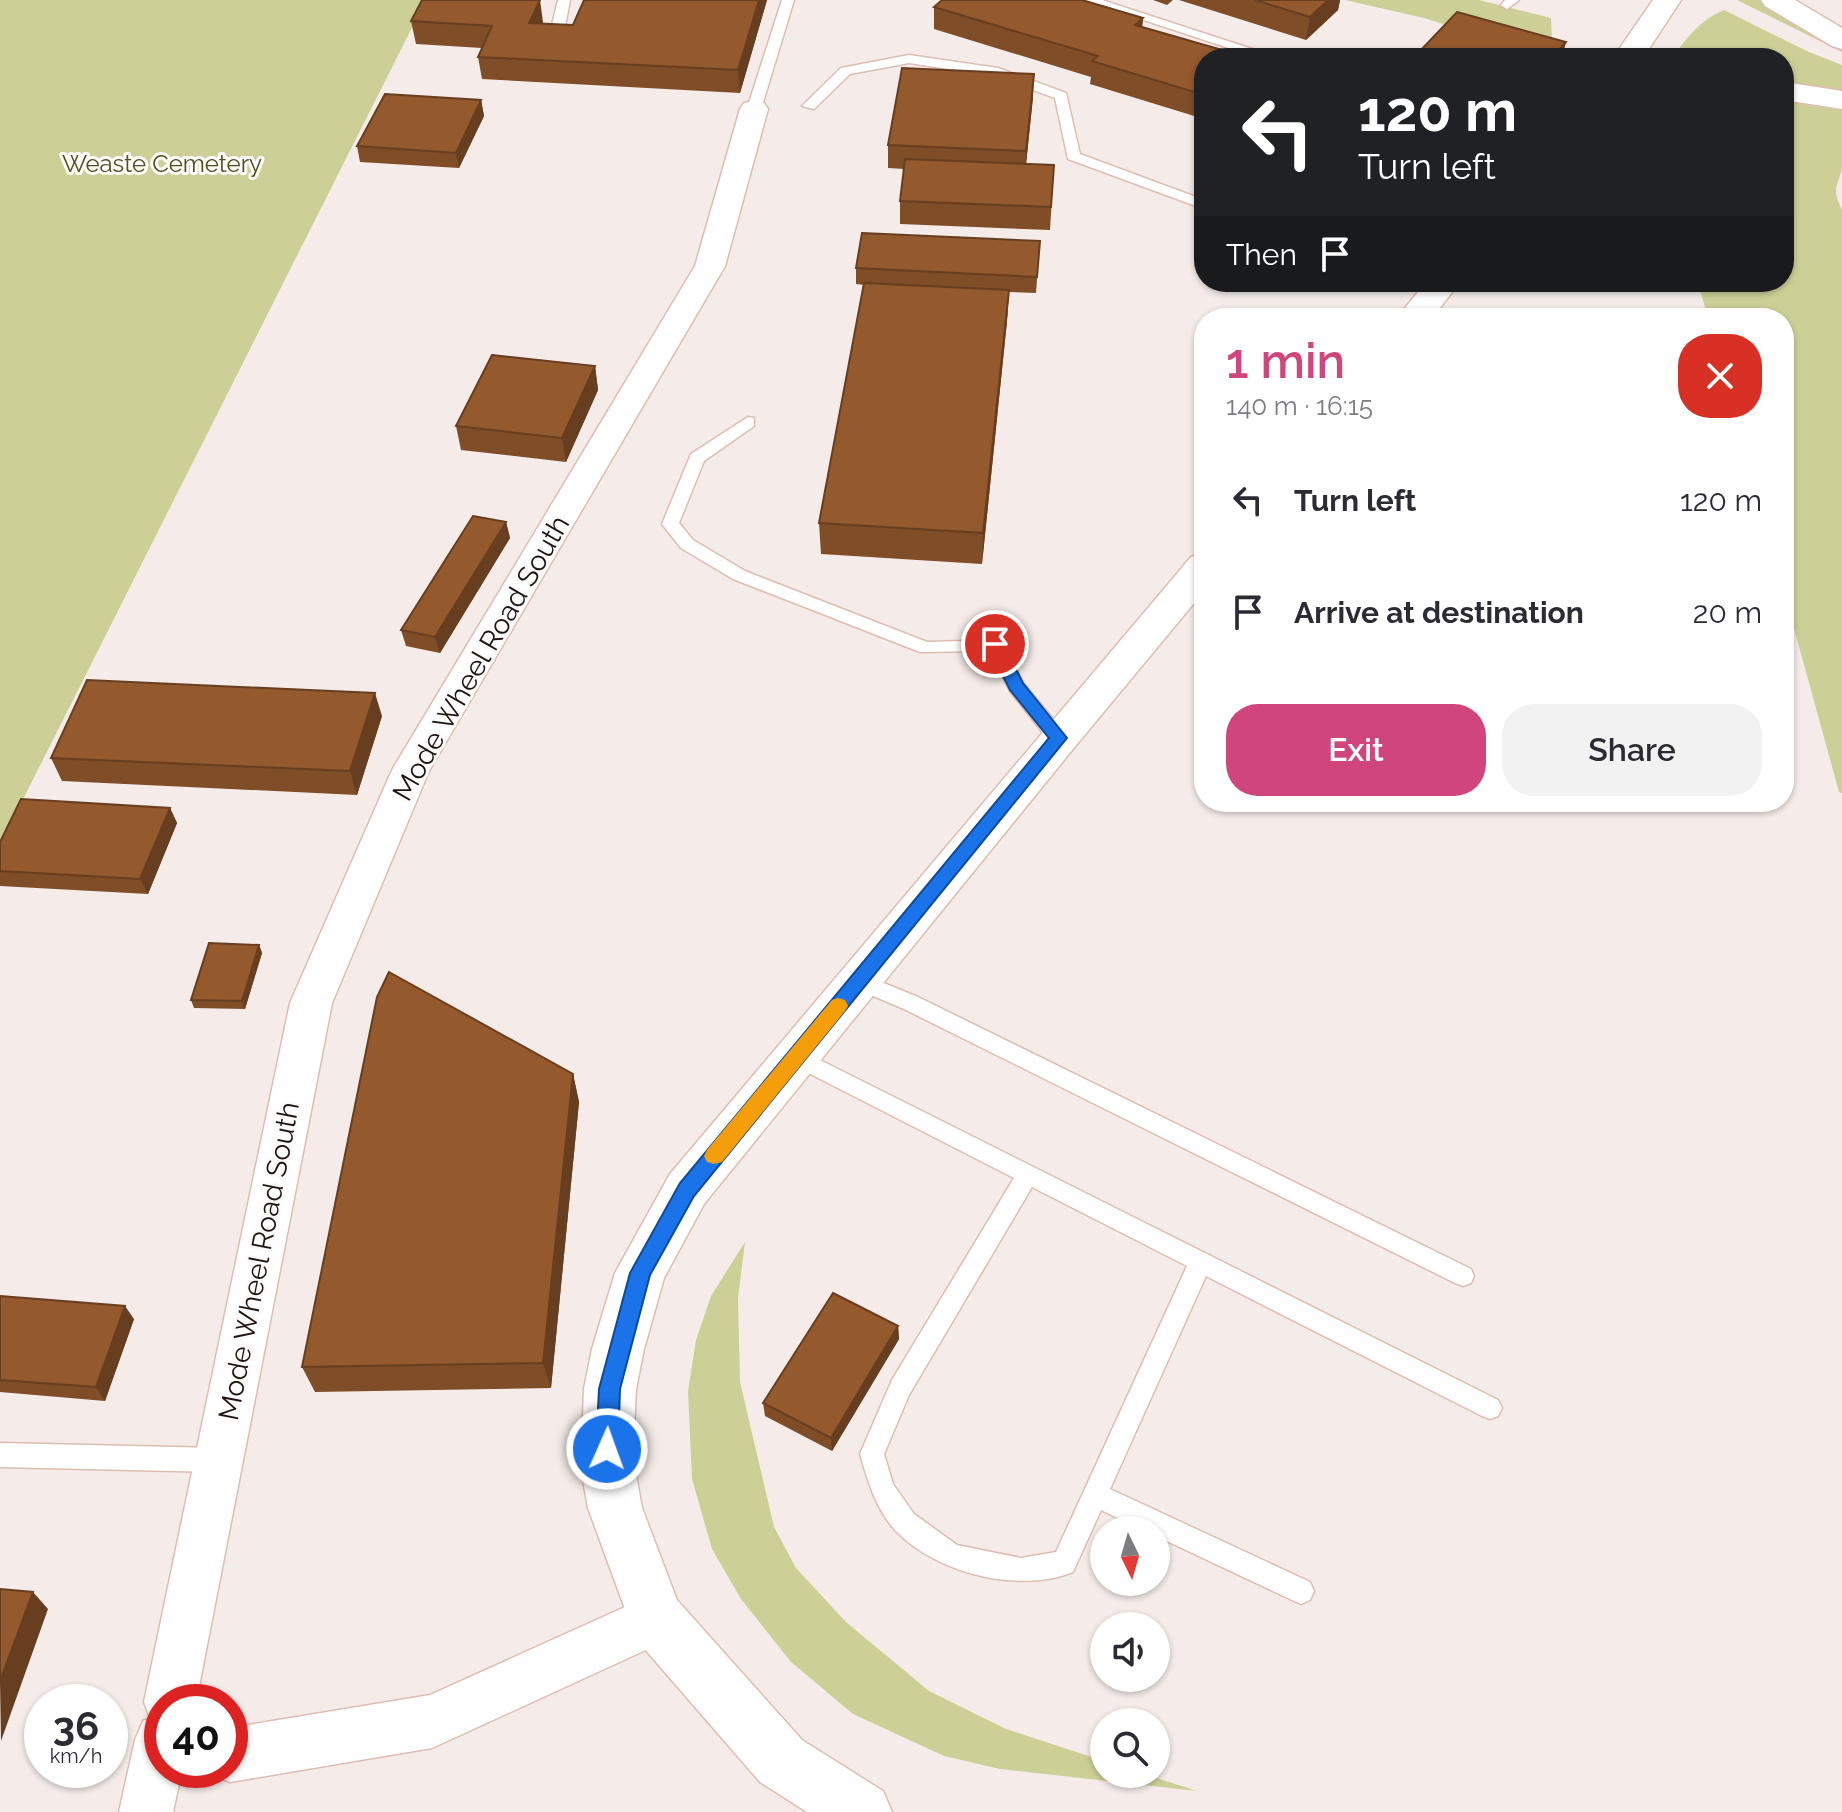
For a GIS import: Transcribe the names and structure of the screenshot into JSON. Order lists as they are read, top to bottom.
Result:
{
  "streets": {
    "street": ["Mode Wheel Road South"]
  },
  "parks": ["Weaste Cemetery"],
  "north": "bottom",
  "page": {
    "turn": ["120 m", "Turn left"],
    "then": "Then",
    "heading": ["1 min", "140 m · 16:15"],
    "list": [
      {
        "name": "Turn left",
        "value": "120 m"
      },
      {
        "name": "Arrive at destination",
        "value": "20 m"
      }
    ],
    "buttons": ["Exit", "Share"],
    "speed": "36 km/h",
    "limit": "40"
  }
}
